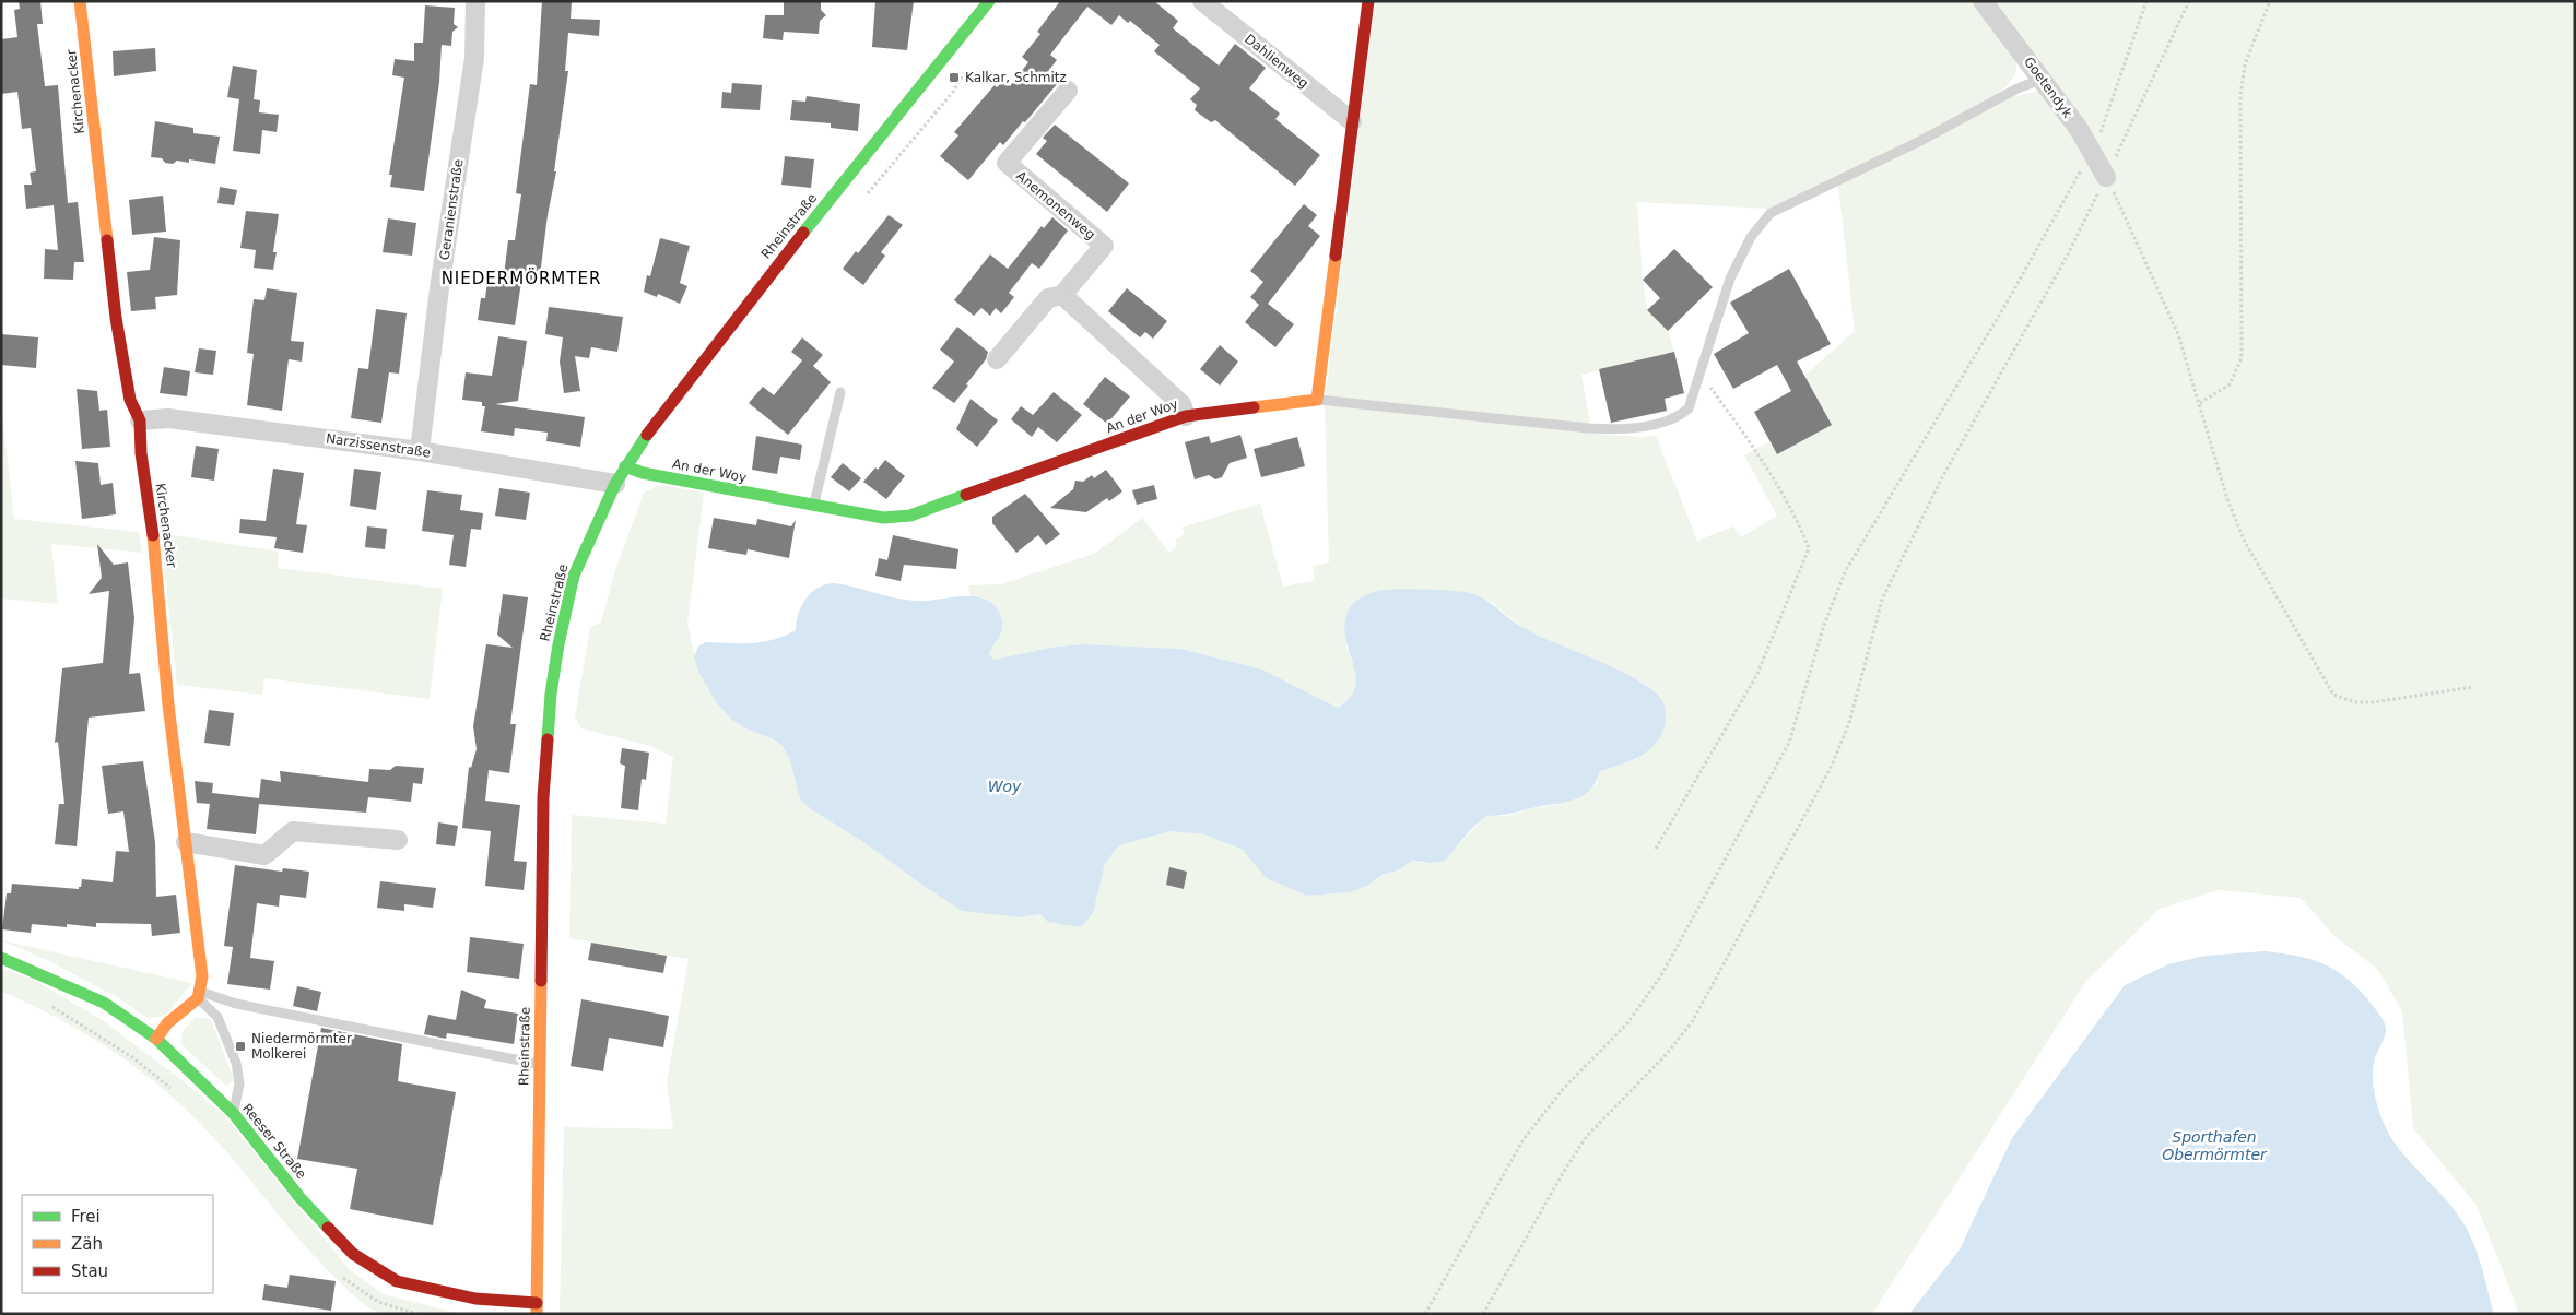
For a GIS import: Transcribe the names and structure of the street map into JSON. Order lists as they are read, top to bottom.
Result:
{
  "streets": {
    "street": [
      "Dahlienweg",
      "Goetendyk",
      "Kirchenacker",
      "Anemonenweg",
      "Geranienstraße",
      "Rheinstraße",
      "An der Woy",
      "Narzissenstraße",
      "Reeser Straße"
    ]
  },
  "crossings": [
    ["Kirchenacker", "Narzissenstraße"],
    ["Geranienstraße", "Narzissenstraße"],
    ["Rheinstraße", "An der Woy"],
    ["Rheinstraße", "Narzissenstraße"],
    ["Rheinstraße", "Reeser Straße"]
  ],
  "districts": ["NIEDERMÖRMTER"],
  "water": ["Woy", "Sporthafen Obermörmter"],
  "places": {
    "transit": ["Kalkar, Schmitz", "Niedermörmter Molkerei"]
  },
  "legend": ["Frei", "Zäh", "Stau"]
}
